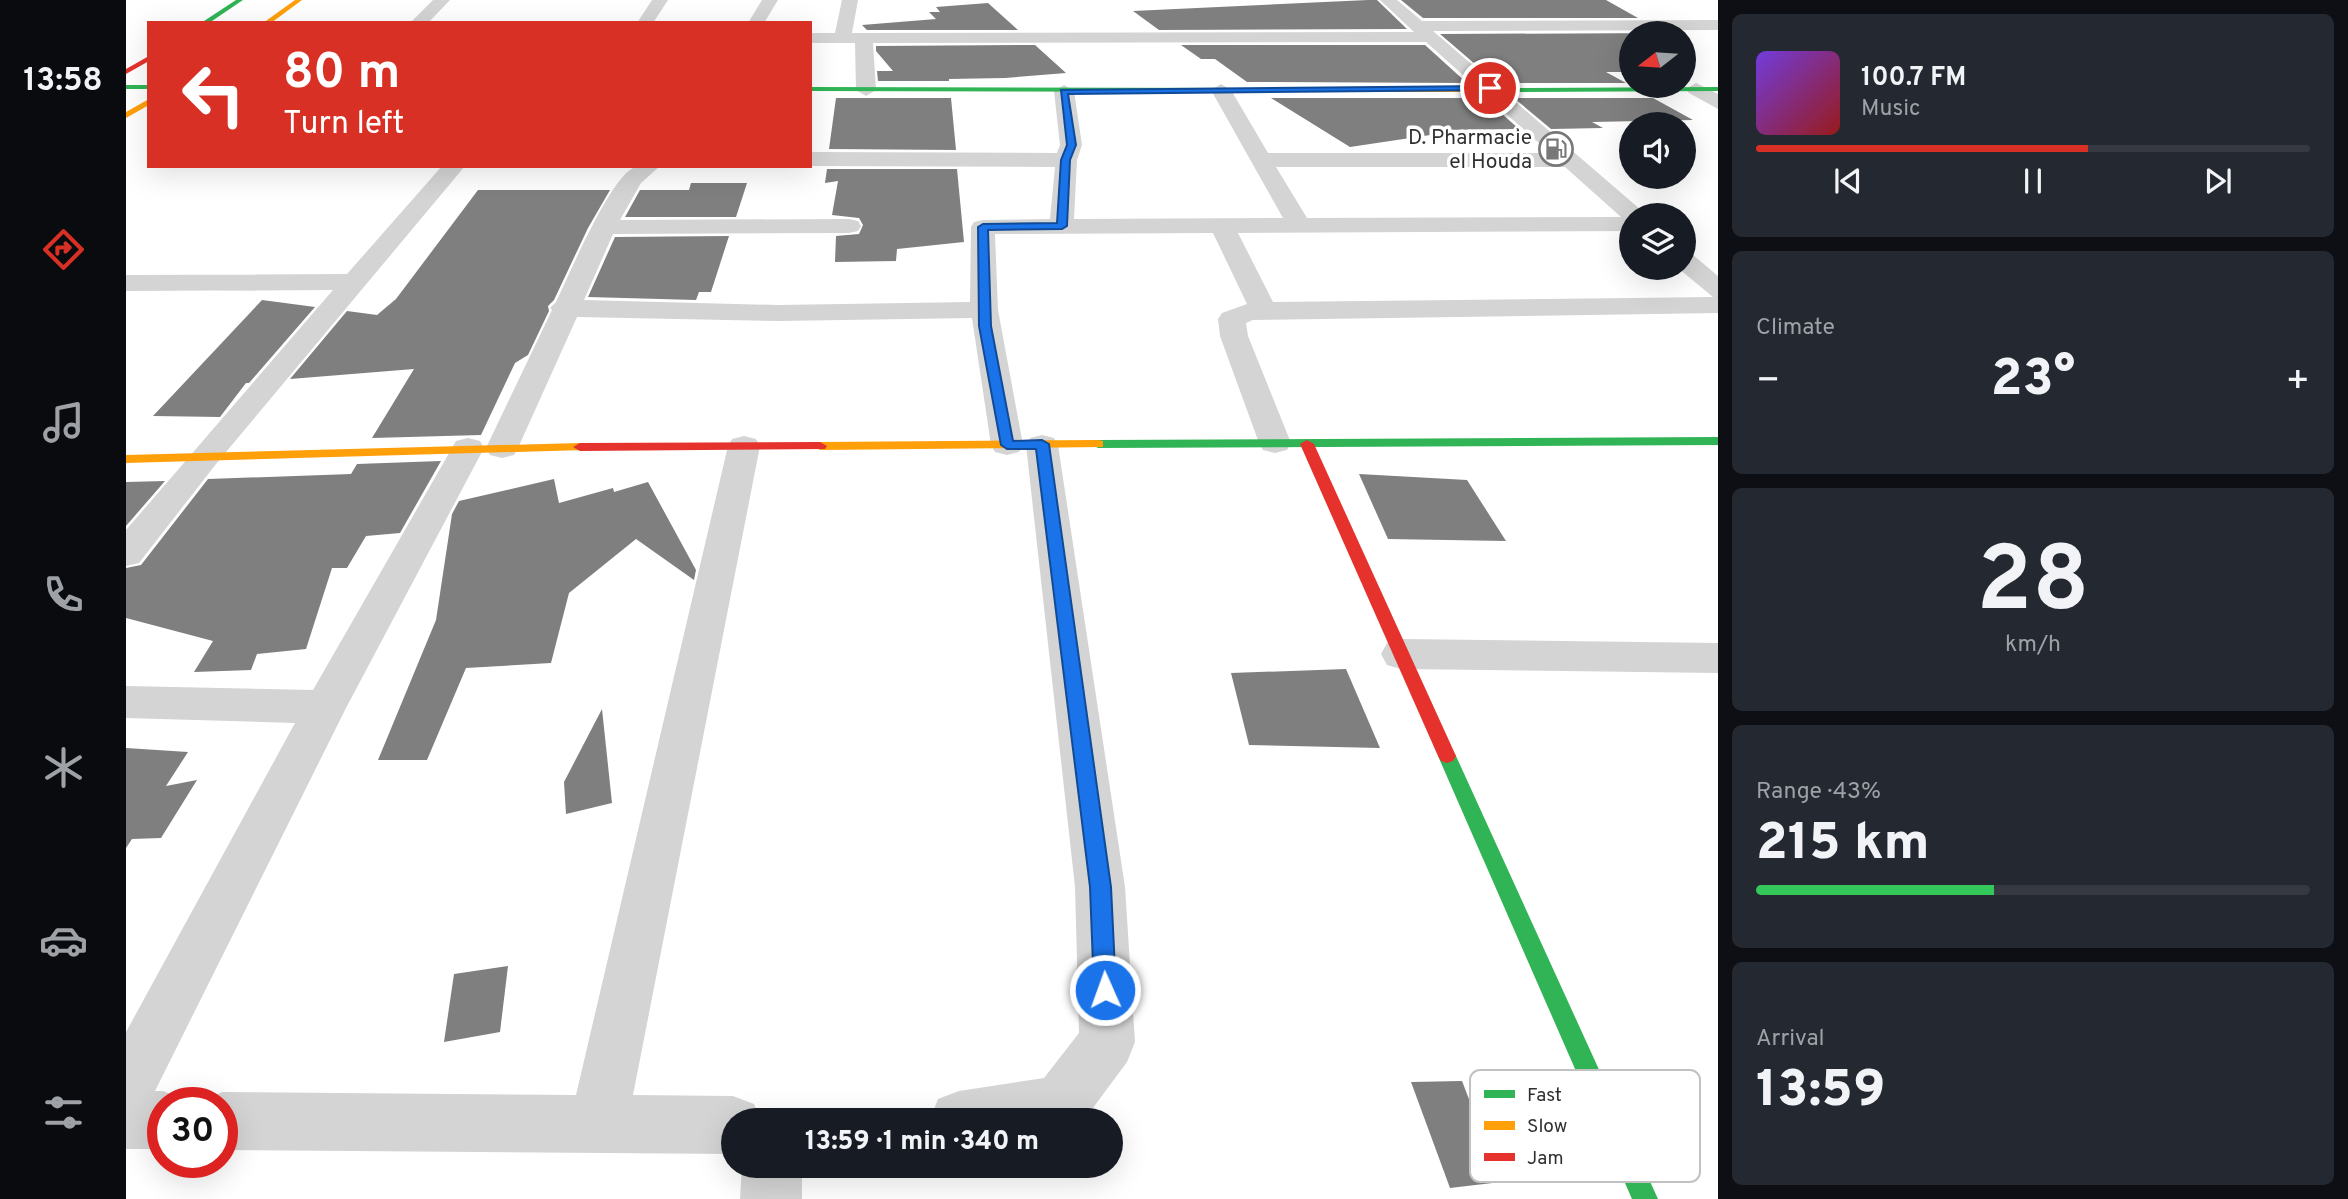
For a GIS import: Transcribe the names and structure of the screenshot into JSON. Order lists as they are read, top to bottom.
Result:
{
  "places": {
    "fuel station": ["D. Pharmacie el Houda"]
  },
  "legend": ["Fast", "Slow", "Jam"],
  "north": "left",
  "page": {
    "tabs": "13:58",
    "turn": ["80 m", "Turn left"],
    "song": ["100.7 FM", "Music"],
    "tile": [
      "Climate",
      ["28", "km/h"],
      ["Range · 43%", "215 km"],
      ["Arrival", "13:59"]
    ],
    "heat": ["−", "23°", "+"],
    "limit": "30",
    "trip": "13:59 · 1 min · 340 m"
  }
}
